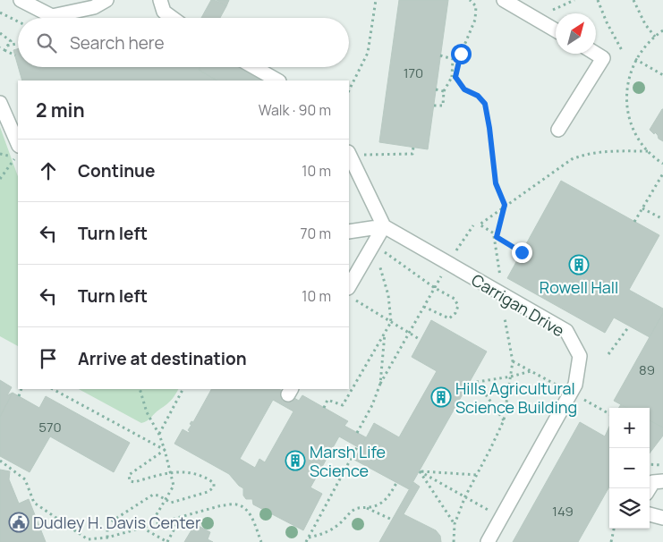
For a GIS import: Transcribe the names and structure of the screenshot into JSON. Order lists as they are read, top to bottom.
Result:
{
  "streets": {
    "street": ["Carrigan Drive"]
  },
  "places": {
    "building": ["Rowell Hall", "Hills Agricultural Science Building", "Marsh Life Science"],
    "public building": ["Dudley H. Davis Center"]
  },
  "house_numbers": [
    "170",
    "89",
    "570",
    "149"
  ],
  "north": "top right",
  "page": {
    "search": "Search here",
    "heading": ["2 min", "Walk · 90 m"],
    "list": [
      ["Continue", "10 m"],
      ["Turn left", "70 m"],
      ["Turn left", "10 m"],
      "Arrive at destination"
    ],
    "map_buttons": ["+", "−"]
  }
}
